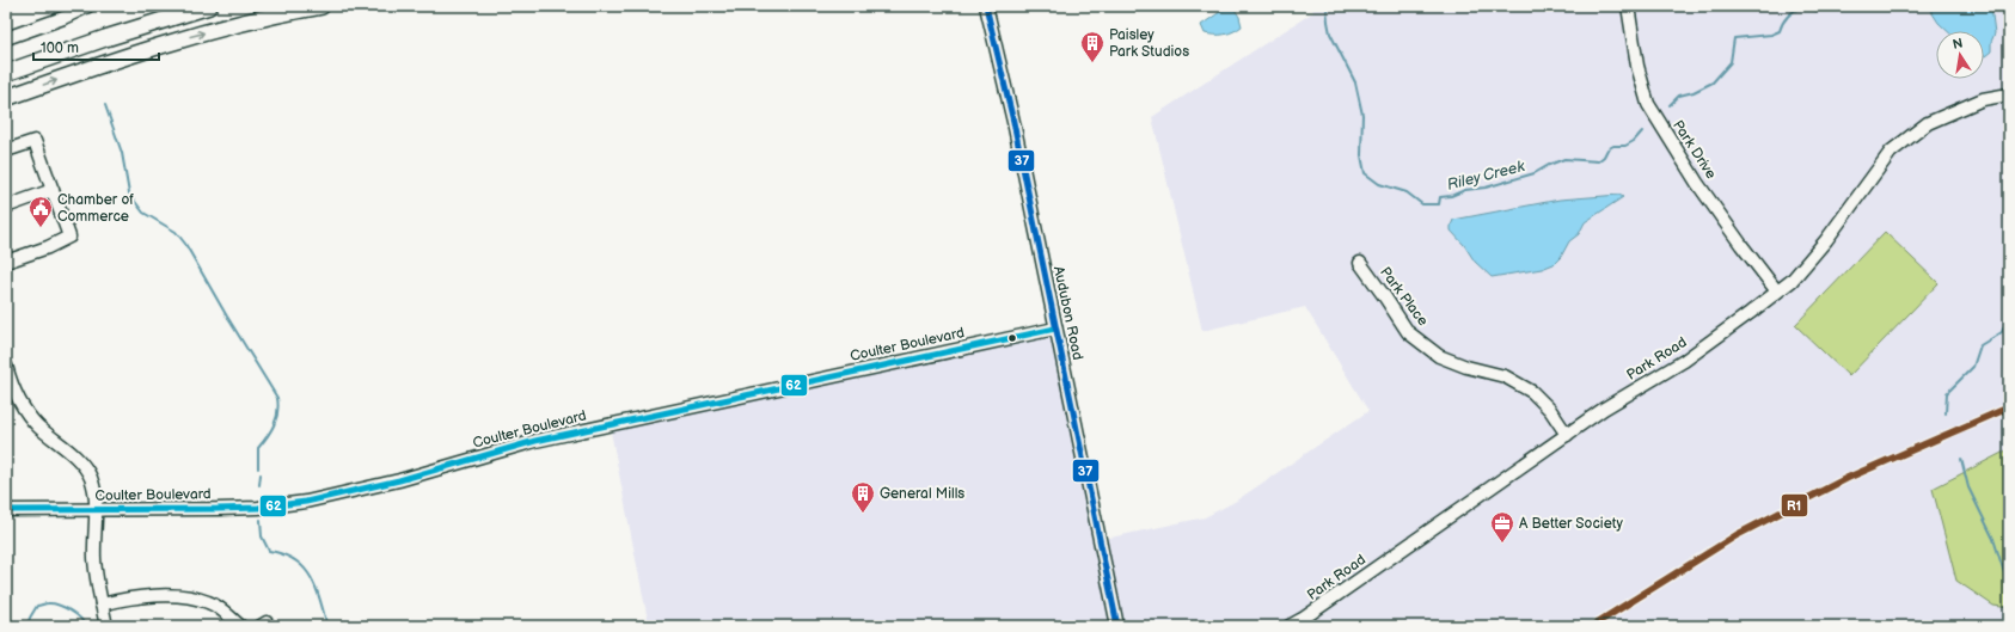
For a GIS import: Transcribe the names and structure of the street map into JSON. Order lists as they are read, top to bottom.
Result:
{
  "streets": {
    "street": [
      "Park Drive",
      "Park Place",
      "Audubon Road",
      "Coulter Boulevard",
      "Park Road"
    ]
  },
  "crossings": [
    ["Park Drive", "Park Road"],
    ["Park Place", "Park Road"],
    ["Audubon Road", "Coulter Boulevard"]
  ],
  "water": ["Riley Creek"],
  "places": {
    "building": ["Paisley Park Studios", "General Mills"],
    "public building": ["Chamber of Commerce"],
    "office": ["A Better Society"]
  },
  "lines": ["transit line 37", "transit line 62", "transit line R1"],
  "scale_bar": "100 m",
  "north": "top"
}
